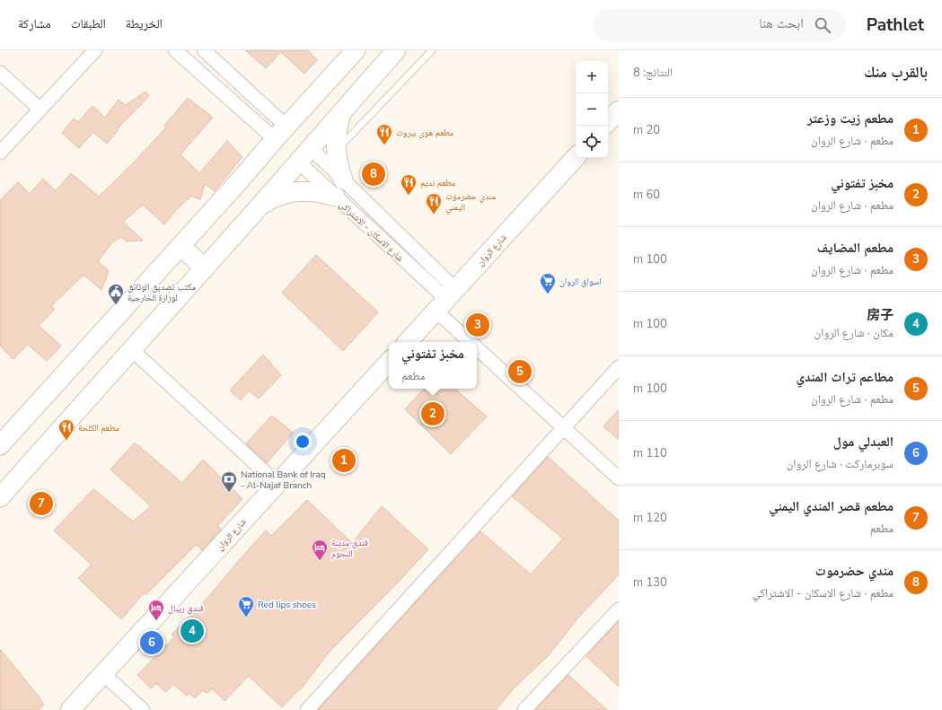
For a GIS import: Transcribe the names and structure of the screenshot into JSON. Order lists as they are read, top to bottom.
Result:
{
  "streets": {
    "main road": ["شارع الروان"],
    "street": ["شارع الاسكان - الاشتراكي"]
  },
  "crossings": [
    ["شارع الاسكان - الاشتراكي", "شارع الروان"]
  ],
  "places": {
    "restaurant": [
      "مطعم هوى بيروت",
      "مطعم نديم",
      "مندي حضرموت اليمني",
      "مطعم الكلحة"
    ],
    "supermarket": ["اسواق الروان", "Red lips shoes"],
    "public building": ["مكتب تصديق الوثائق لوزارة الخارجية"],
    "bank": ["National Bank of Iraq - Al-Najaf Branch"],
    "hotel": ["فندق مدينة النجوم", "فندق ريبال"]
  },
  "page": {
    "header": "Pathlet",
    "search": "ابحث هنا",
    "nav": ["الخريطة", "الطبقات", "مشاركة"],
    "heading": ["بالقرب منك", "النتائج: 8"],
    "map_buttons": ["+", "−"],
    "list": [
      {
        "mark": "1",
        "name": "مطعم زيت وزعتر",
        "note": "مطعم · شارع الروان",
        "value": "20 m"
      },
      {
        "mark": "2",
        "name": "مخبز تفتوني",
        "note": "مطعم · شارع الروان",
        "value": "60 m"
      },
      {
        "mark": "3",
        "name": "مطعم المضايف",
        "note": "مطعم · شارع الروان",
        "value": "100 m"
      },
      {
        "mark": "4",
        "name": "房子",
        "note": "مكان · شارع الروان",
        "value": "100 m"
      },
      {
        "mark": "5",
        "name": "مطاعم تراث المندي",
        "note": "مطعم · شارع الروان",
        "value": "100 m"
      },
      {
        "mark": "6",
        "name": "العبدلي مول",
        "note": "سوبرماركت · شارع الروان",
        "value": "110 m"
      },
      {
        "mark": "7",
        "name": "مطعم قصر المندي اليمني",
        "note": "مطعم",
        "value": "120 m"
      },
      {
        "mark": "8",
        "name": "مندي حضرموت",
        "note": "مطعم · شارع الاسكان - الاشتراكي",
        "value": "130 m"
      }
    ],
    "pins": [
      "8",
      "3",
      "5",
      "2",
      "1",
      "7",
      "4",
      "6"
    ],
    "popup": ["مخبز تفتوني", "مطعم"]
  }
}
